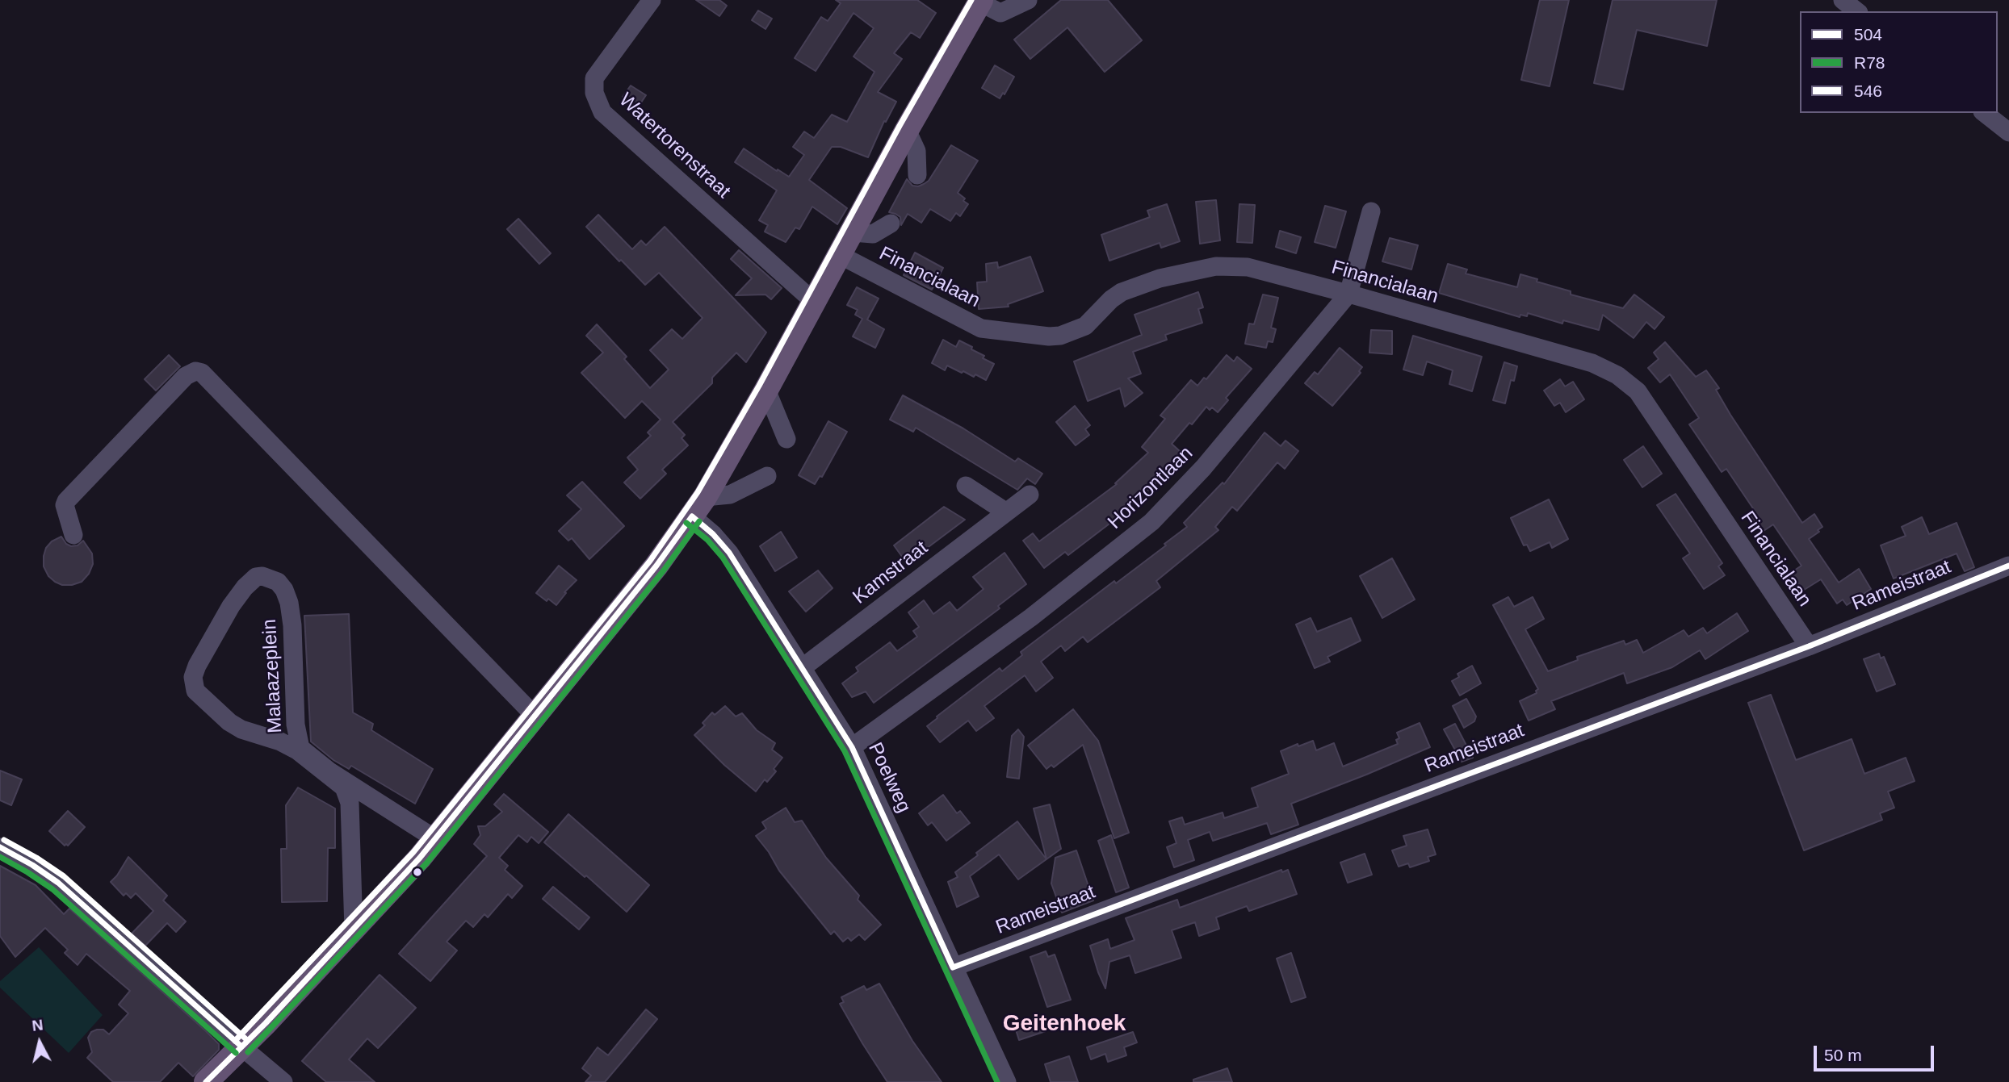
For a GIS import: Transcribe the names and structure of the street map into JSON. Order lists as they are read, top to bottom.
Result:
{
  "streets": {
    "street": [
      "Watertorenstraat",
      "Financialaan",
      "Horizontlaan",
      "Kamstraat",
      "Rameistraat",
      "Malaazeplein",
      "Poelweg"
    ]
  },
  "crossings": [
    ["Financialaan", "Horizontlaan"],
    ["Financialaan", "Rameistraat"],
    ["Horizontlaan", "Poelweg"],
    ["Kamstraat", "Poelweg"],
    ["Rameistraat", "Poelweg"]
  ],
  "districts": ["Geitenhoek"],
  "lines": ["transit line 546", "transit line 504", "transit line R78"],
  "legend": ["504", "R78", "546"],
  "scale_bar": "50 m",
  "north": "top"
}
